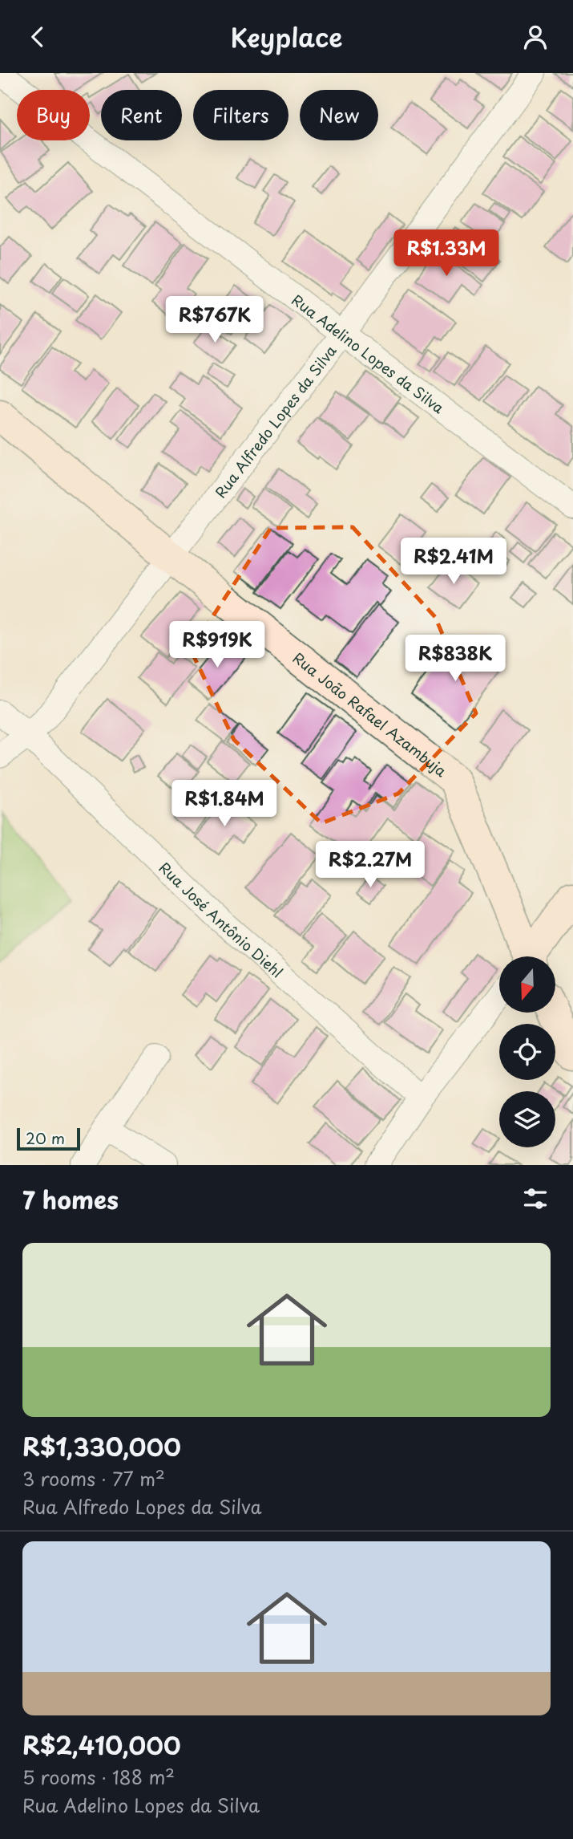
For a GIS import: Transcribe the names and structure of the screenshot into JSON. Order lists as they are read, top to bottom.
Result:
{
  "streets": {
    "street": [
      "Rua Adelino Lopes da Silva",
      "Rua Alfredo Lopes da Silva",
      "Rua João Rafael Azambuja",
      "Rua José Antônio Diehl"
    ]
  },
  "crossings": [
    ["Rua Adelino Lopes da Silva", "Rua Alfredo Lopes da Silva"],
    ["Rua Alfredo Lopes da Silva", "Rua João Rafael Azambuja"],
    ["Rua Alfredo Lopes da Silva", "Rua José Antônio Diehl"]
  ],
  "scale_bar": "20 m",
  "north": "bottom",
  "page": {
    "header": "Keyplace",
    "chip": [
      "Buy",
      "Rent",
      "Filters",
      "New"
    ],
    "price": [
      "R$1.33M",
      "R$767K",
      "R$2.41M",
      "R$919K",
      "R$838K",
      "R$1.84M",
      "R$2.27M"
    ],
    "scale": "20 m",
    "heading": "7 homes",
    "list": [
      {
        "name": "R$1,330,000",
        "note": "3 rooms · 77 m² · Rua Alfredo Lopes da Silva"
      },
      {
        "name": "R$2,410,000",
        "note": "5 rooms · 188 m² · Rua Adelino Lopes da Silva"
      }
    ]
  }
}
